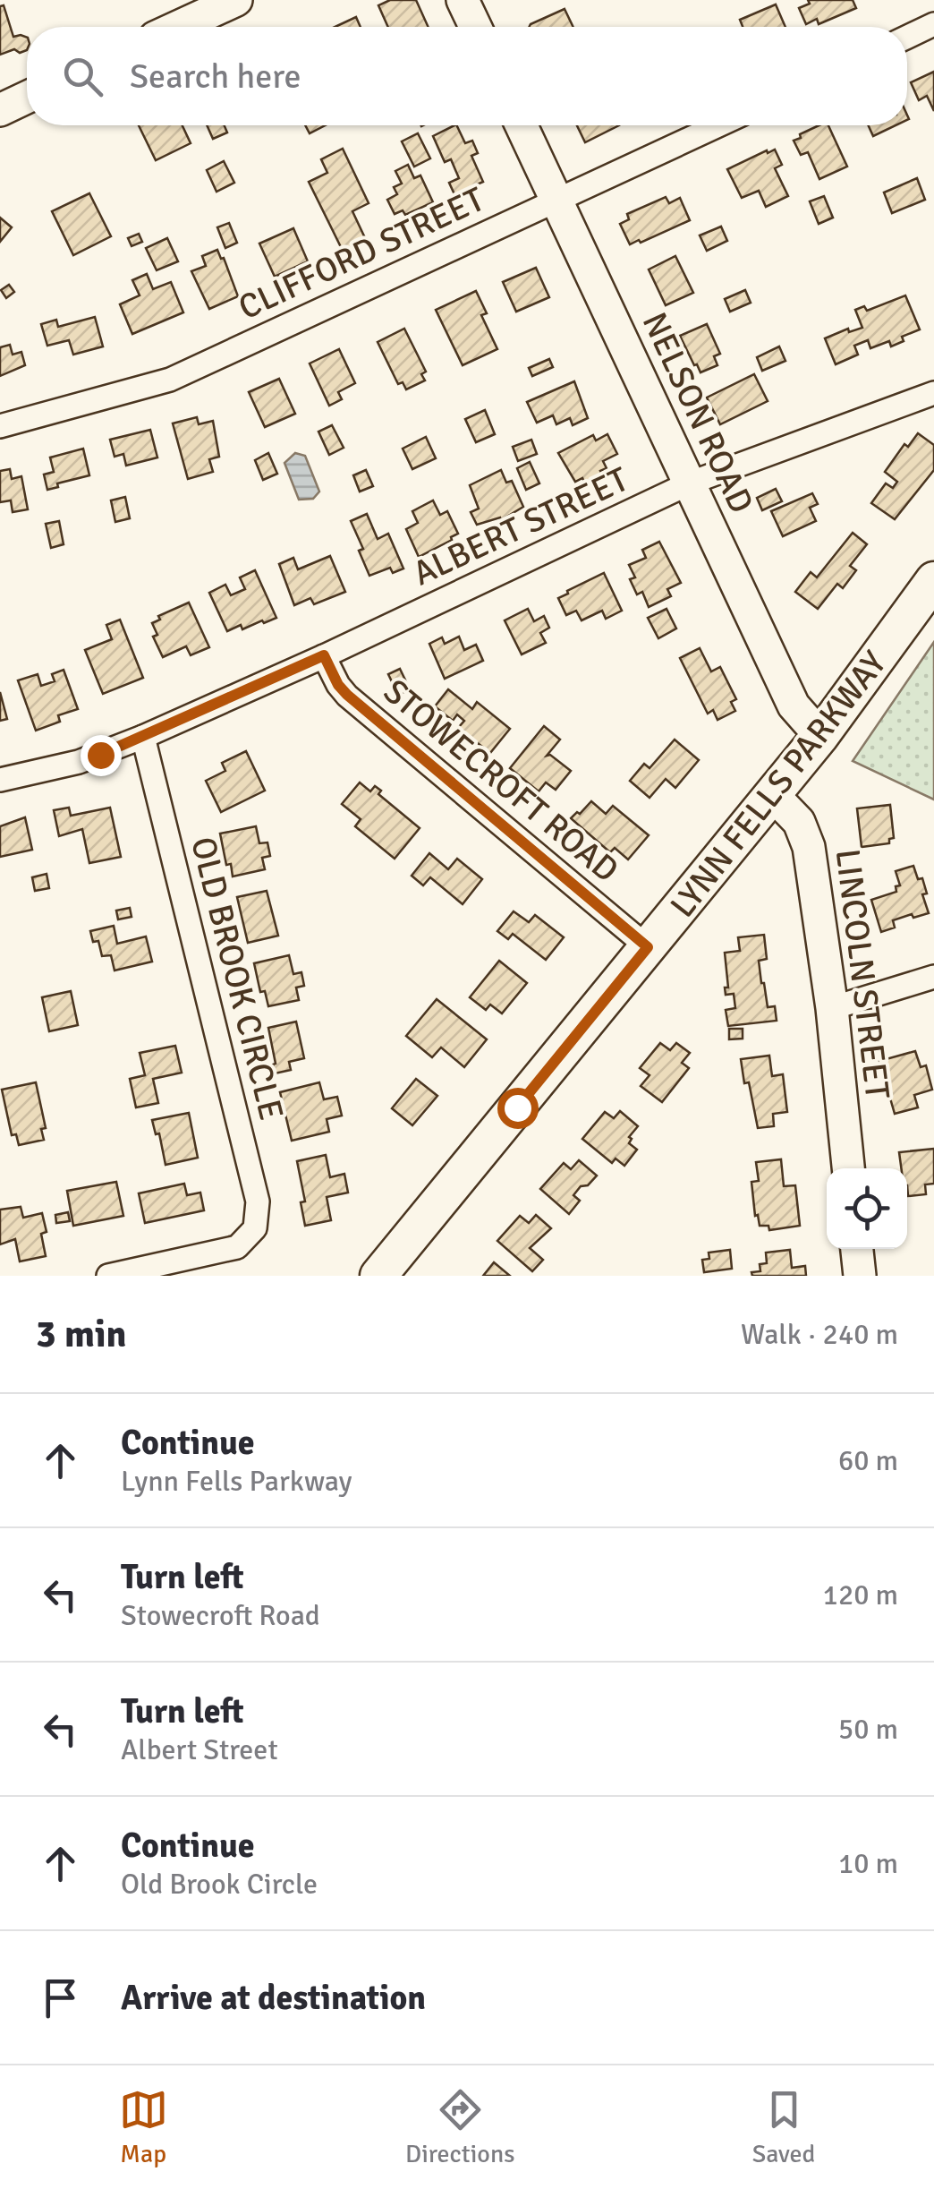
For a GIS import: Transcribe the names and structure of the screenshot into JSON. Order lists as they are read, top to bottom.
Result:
{
  "streets": {
    "main road": ["LYNN FELLS PARKWAY"],
    "street": [
      "CLIFFORD STREET",
      "NELSON ROAD",
      "ALBERT STREET",
      "STOWECROFT ROAD",
      "LINCOLN STREET",
      "OLD BROOK CIRCLE"
    ]
  },
  "crossings": [
    ["CLIFFORD STREET", "NELSON ROAD"],
    ["NELSON ROAD", "ALBERT STREET"],
    ["NELSON ROAD", "LYNN FELLS PARKWAY"],
    ["ALBERT STREET", "STOWECROFT ROAD"],
    ["ALBERT STREET", "OLD BROOK CIRCLE"],
    ["STOWECROFT ROAD", "LYNN FELLS PARKWAY"],
    ["LYNN FELLS PARKWAY", "LINCOLN STREET"]
  ],
  "page": {
    "search": "Search here",
    "heading": ["3 min", "Walk · 240 m"],
    "list": [
      ["Continue", "Lynn Fells Parkway", "60 m"],
      ["Turn left", "Stowecroft Road", "120 m"],
      ["Turn left", "Albert Street", "50 m"],
      ["Continue", "Old Brook Circle", "10 m"],
      "Arrive at destination"
    ],
    "nav": ["Map", "Directions", "Saved"]
  }
}
